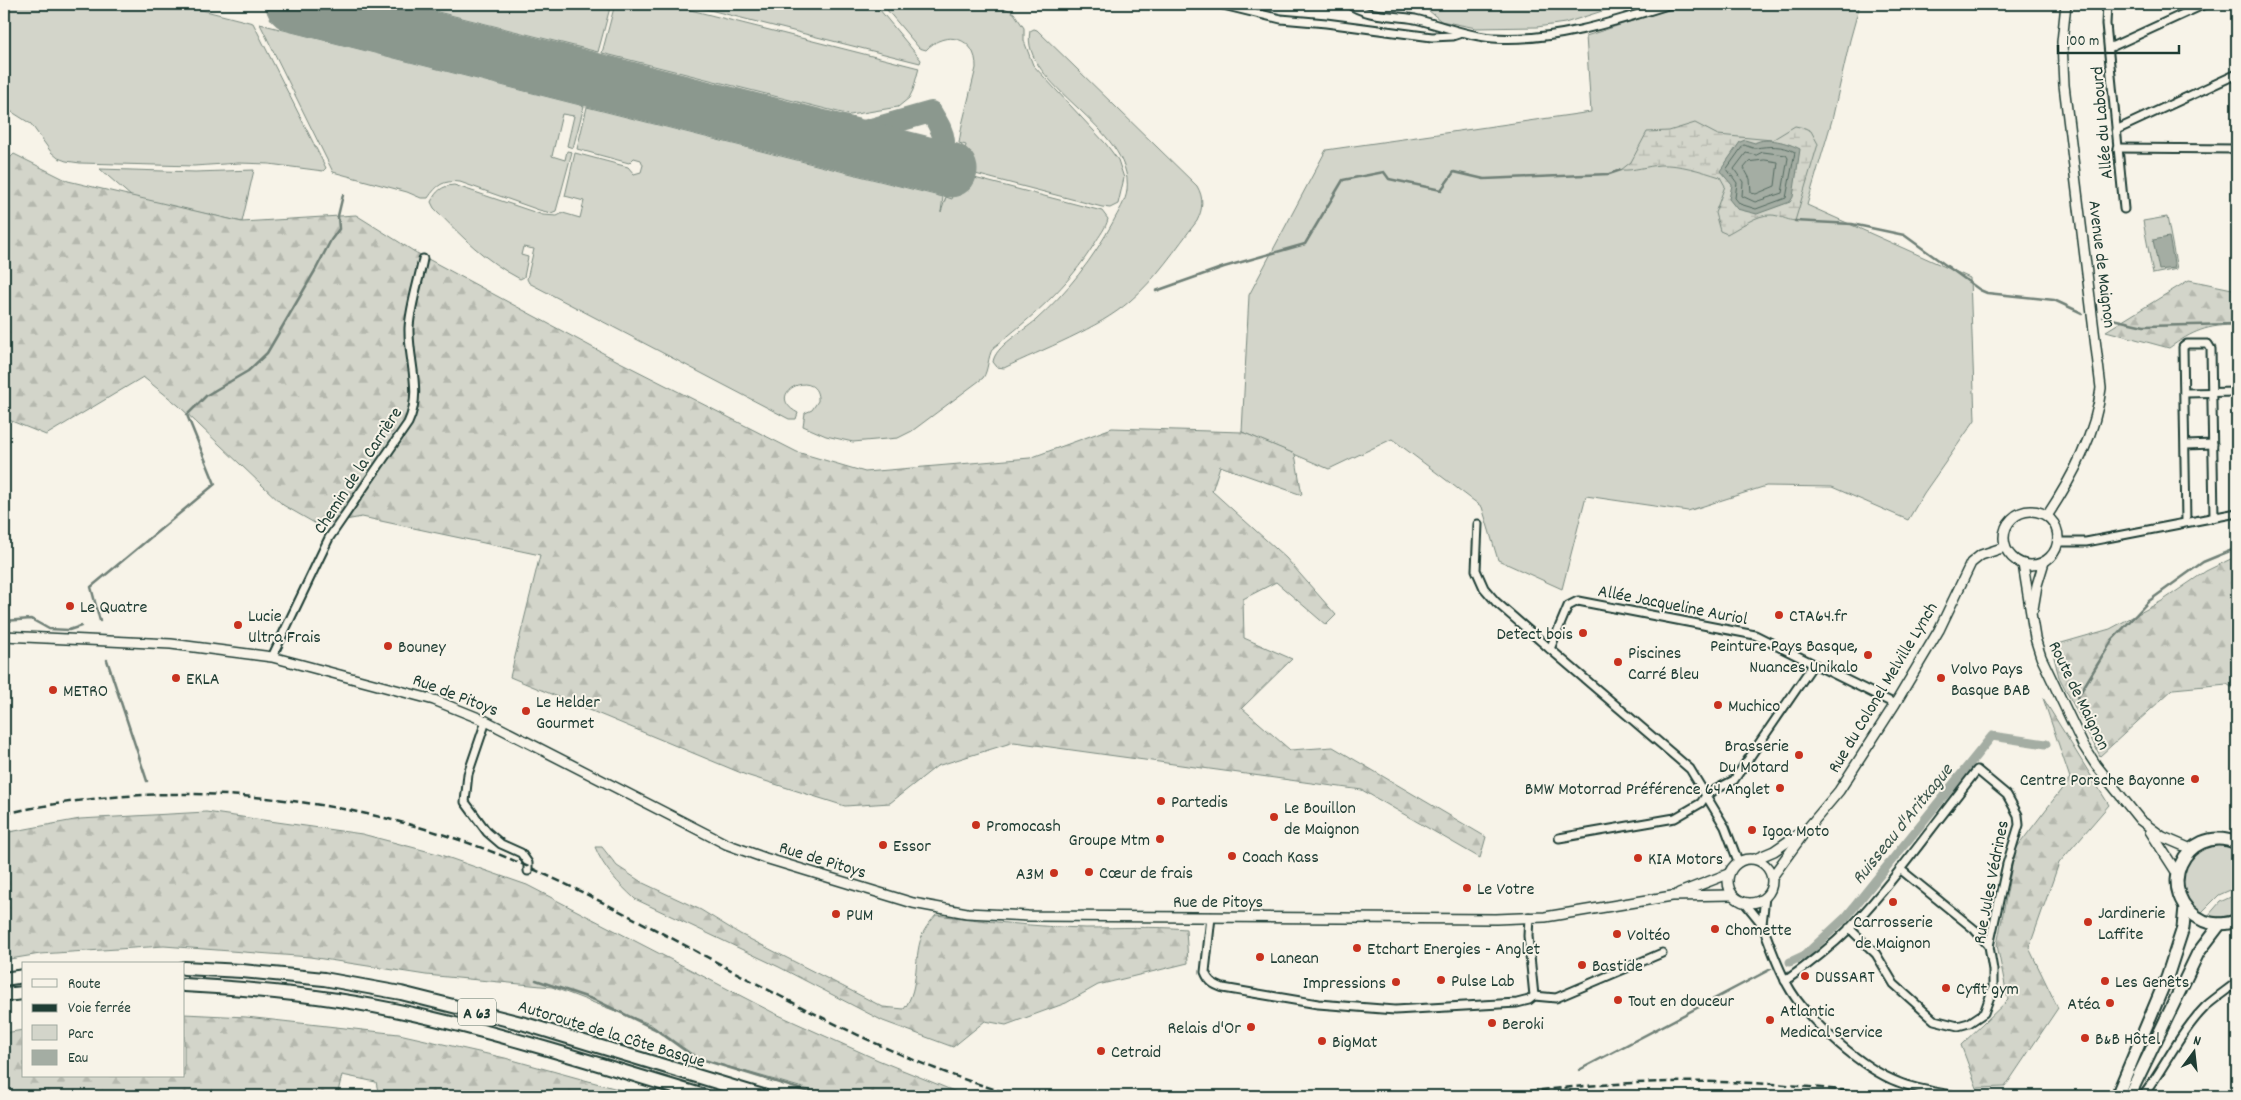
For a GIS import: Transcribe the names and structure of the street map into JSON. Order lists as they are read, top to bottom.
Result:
{
  "streets": {
    "highway": ["A 63", "Autoroute de la Côte Basque"],
    "street": [
      "Allée du Labourd",
      "Avenue de Maignon",
      "Chemin de la Carrière",
      "Allée Jacqueline Auriol",
      "Rue du Colonel Melville Lynch",
      "Rue de Pitoys",
      "Route de Maignon",
      "Rue Jules Védrines"
    ]
  },
  "crossings": [
    ["Avenue de Maignon", "Rue du Colonel Melville Lynch"],
    ["Avenue de Maignon", "Route de Maignon"],
    ["Chemin de la Carrière", "Rue de Pitoys"],
    ["Allée Jacqueline Auriol", "Rue du Colonel Melville Lynch"],
    ["Rue du Colonel Melville Lynch", "Route de Maignon"]
  ],
  "water": ["Ruisseau d'Aritxague"],
  "places": [
    "Le Quatre",
    "CTA64.fr",
    "Lucie Ultra Frais",
    "Detect bois",
    "Bouney",
    "Peinture Pays Basque, Nuances Unikalo",
    "Piscines Carré Bleu",
    "EKLA",
    "Volvo Pays Basque BAB",
    "METRO",
    "Muchico",
    "Le Helder Gourmet",
    "Brasserie Du Motard",
    "Centre Porsche Bayonne",
    "BMW Motorrad Préférence 64 Anglet",
    "Partedis",
    "Le Bouillon de Maignon",
    "Promocash",
    "Igoa Moto",
    "Groupe Mtm",
    "Essor",
    "Coach Kass",
    "KIA Motors",
    "Cœur de frais",
    "A3M",
    "Le Votre",
    "Carrosserie de Maignon",
    "PUM",
    "Jardinerie Laffite",
    "Chomette",
    "Voltéo",
    "Etchart Energies - Anglet",
    "Lanean",
    "Bastide",
    "DUSSART",
    "Pulse Lab",
    "Les Genêts",
    "Impressions",
    "Cyfit gym",
    "Tout en douceur",
    "Atéa",
    "Atlantic Medical Service",
    "Beroki",
    "Relais d'Or",
    "B&B Hôtel",
    "BigMat",
    "Cetraid"
  ],
  "legend": [
    "Route",
    "Voie ferrée",
    "Parc",
    "Eau"
  ],
  "scale_bar": "100 m",
  "north": "top"
}
